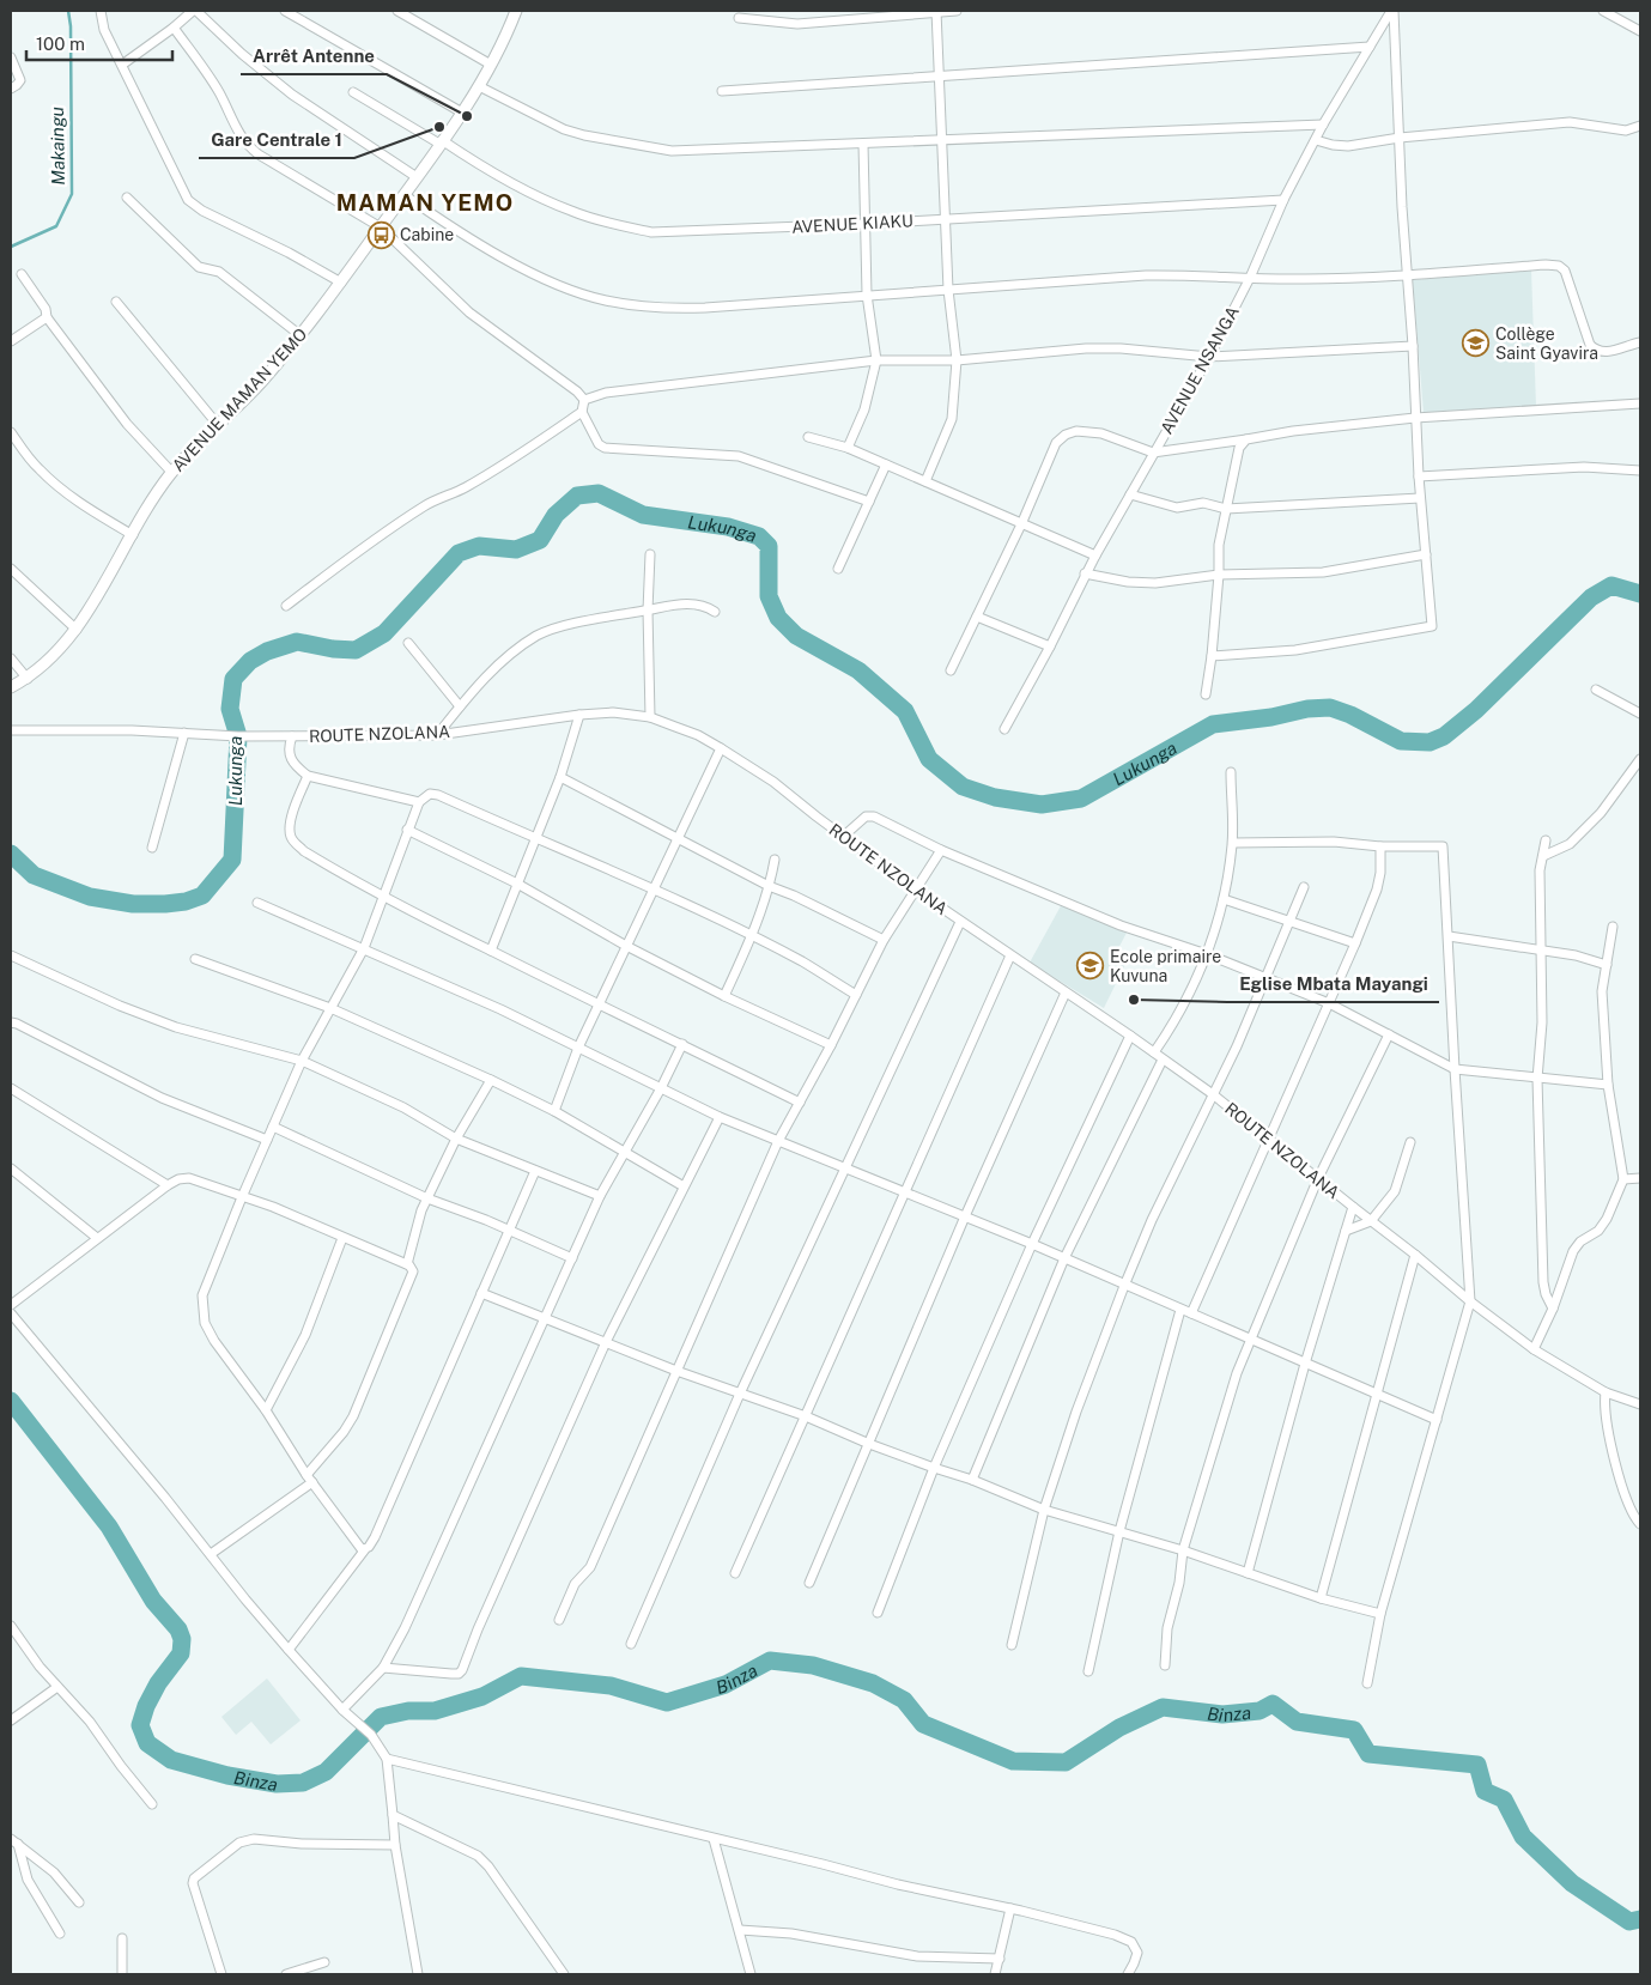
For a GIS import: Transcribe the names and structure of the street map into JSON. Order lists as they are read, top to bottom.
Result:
{
  "streets": {
    "street": [
      "AVENUE KIAKU",
      "AVENUE NSANGA",
      "AVENUE MAMAN YEMO",
      "ROUTE NZOLANA"
    ]
  },
  "crossings": [
    ["AVENUE KIAKU", "AVENUE NSANGA"],
    ["AVENUE KIAKU", "AVENUE MAMAN YEMO"]
  ],
  "districts": ["MAMAN YEMO"],
  "water": ["Makaingu", "Lukunga", "Binza"],
  "places": {
    "other": ["Arrêt Antenne", "Gare Centrale 1", "Eglise Mbata Mayangi"],
    "bus stop": ["Cabine"],
    "school or university": ["Collège Saint Gyavira", "Ecole primaire Kuvuna"]
  },
  "scale_bar": "100 m"
}
